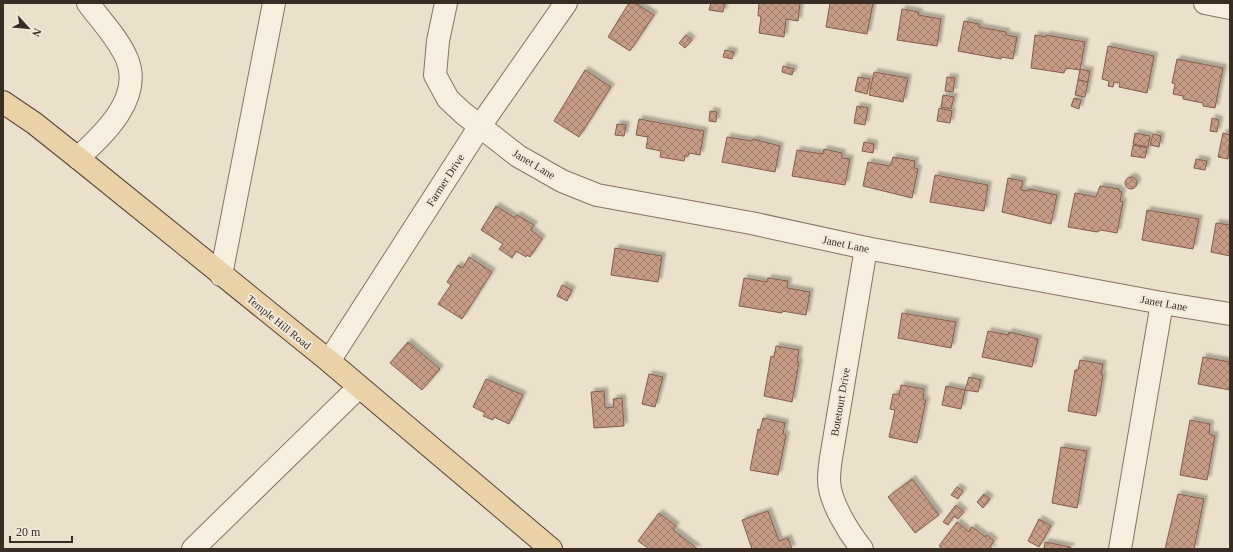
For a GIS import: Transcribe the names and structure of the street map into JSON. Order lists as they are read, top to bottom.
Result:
{
  "streets": {
    "main road": ["Temple Hill Road"],
    "street": ["Janet Lane", "Farmer Drive", "Botetourt Drive"]
  },
  "crossings": [
    ["Janet Lane", "Farmer Drive"],
    ["Janet Lane", "Botetourt Drive"],
    ["Farmer Drive", "Temple Hill Road"]
  ],
  "scale_bar": "20 m",
  "north": "bottom right"
}
